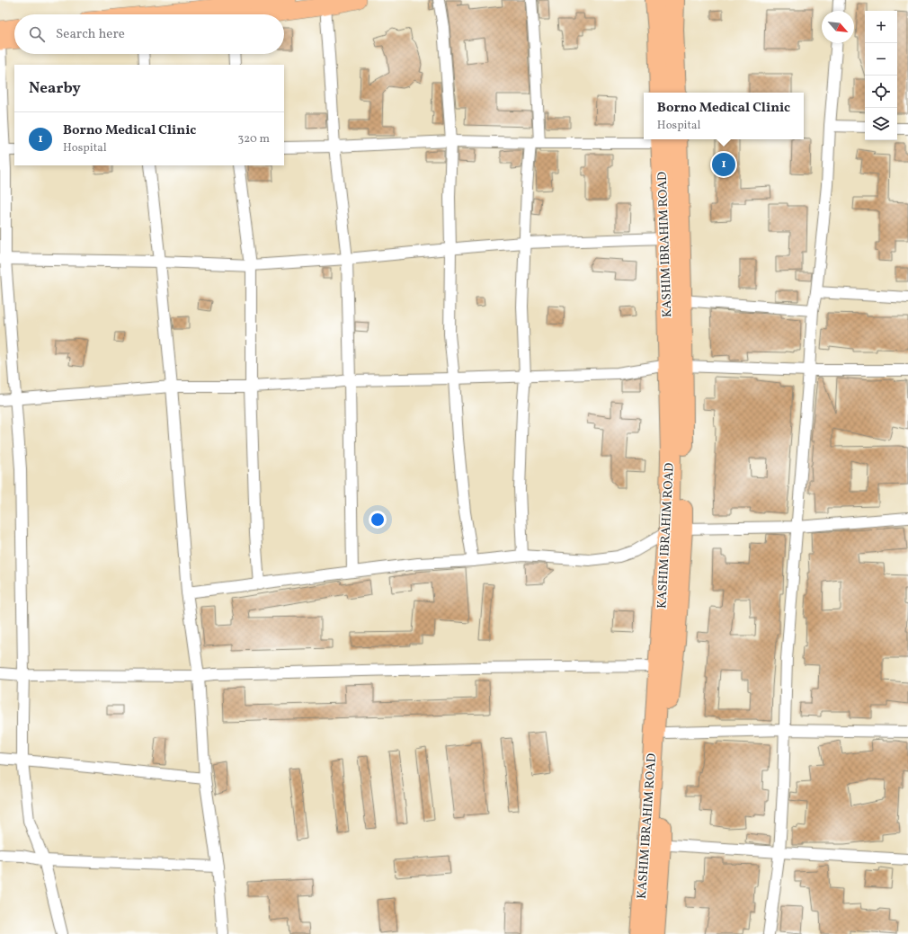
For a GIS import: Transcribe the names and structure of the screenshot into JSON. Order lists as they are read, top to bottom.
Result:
{
  "streets": {
    "highway": ["KASHIM IBRAHIM ROAD"]
  },
  "north": "bottom right",
  "page": {
    "map_buttons": ["+", "−"],
    "search": "Search here",
    "heading": "Nearby",
    "popup": ["Borno Medical Clinic", "Hospital"],
    "list": [
      {
        "mark": "1",
        "name": "Borno Medical Clinic",
        "note": "Hospital",
        "value": "320 m"
      }
    ],
    "pins": "1"
  }
}
